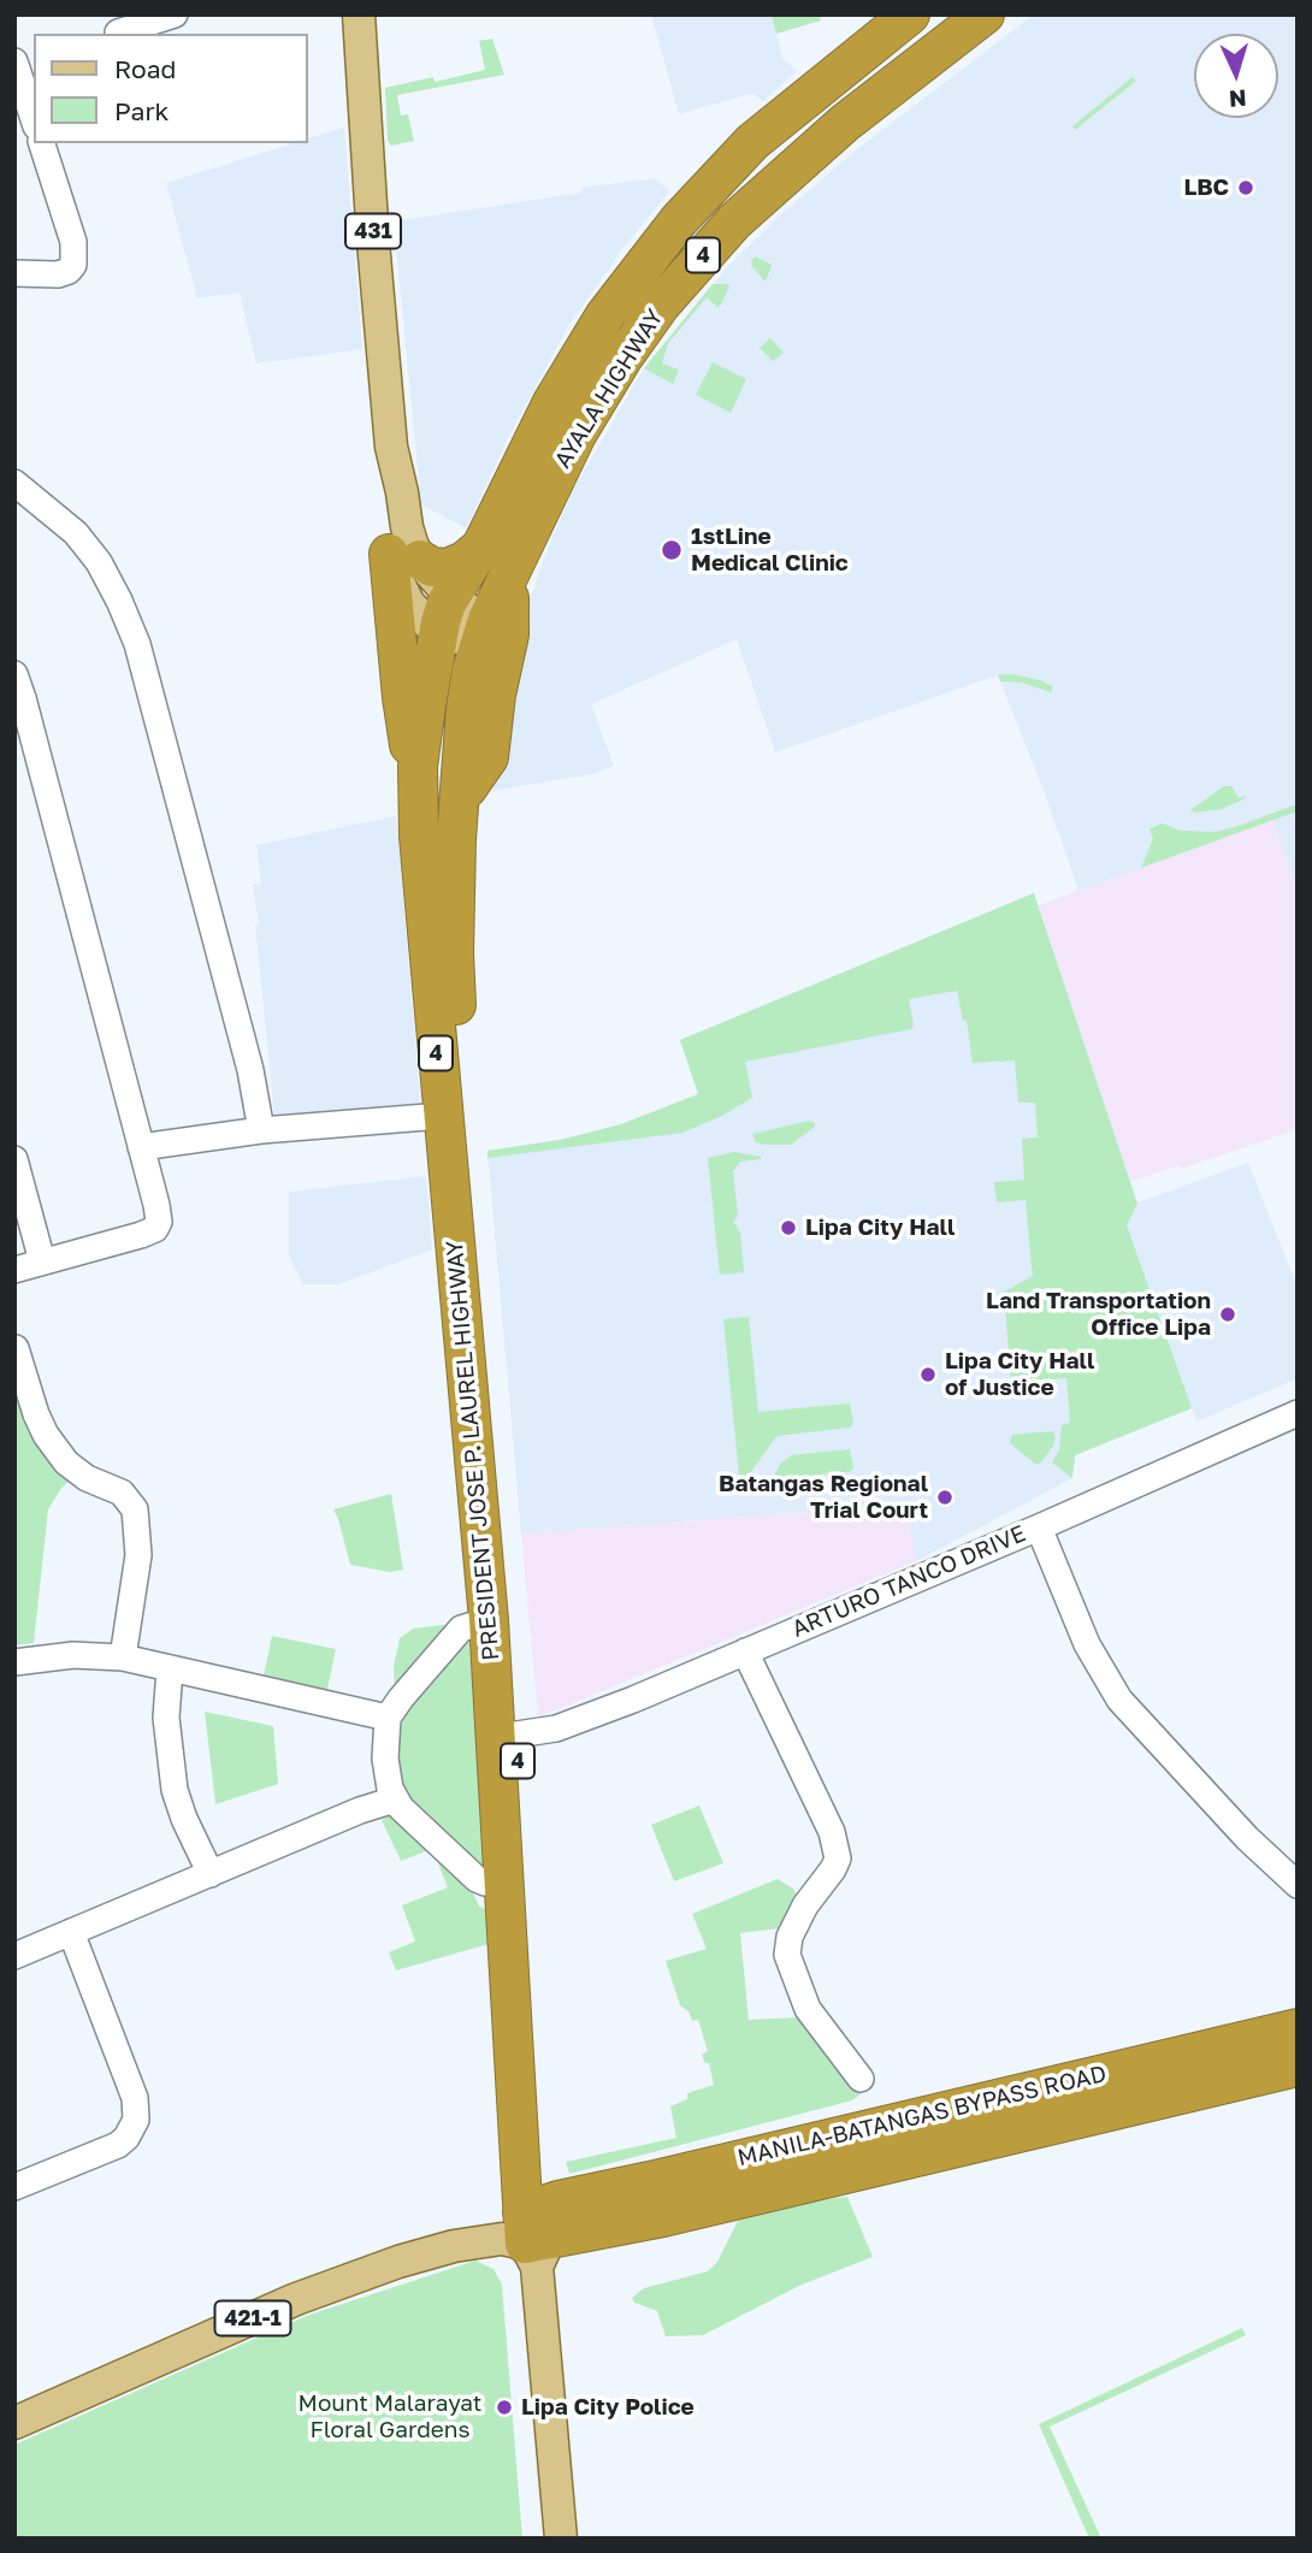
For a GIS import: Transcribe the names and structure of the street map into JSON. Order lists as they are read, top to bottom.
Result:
{
  "streets": {
    "highway": [
      "4",
      "AYALA HIGHWAY",
      "PRESIDENT JOSE P. LAUREL HIGHWAY",
      "MANILA-BATANGAS BYPASS ROAD"
    ],
    "main road": ["431", "421-1"],
    "street": ["ARTURO TANCO DRIVE"]
  },
  "crossings": [
    ["431", "4"],
    ["431", "PRESIDENT JOSE P. LAUREL HIGHWAY"],
    ["4", "AYALA HIGHWAY"],
    ["4", "PRESIDENT JOSE P. LAUREL HIGHWAY"],
    ["AYALA HIGHWAY", "PRESIDENT JOSE P. LAUREL HIGHWAY"],
    ["PRESIDENT JOSE P. LAUREL HIGHWAY", "ARTURO TANCO DRIVE"],
    ["PRESIDENT JOSE P. LAUREL HIGHWAY", "MANILA-BATANGAS BYPASS ROAD"],
    ["PRESIDENT JOSE P. LAUREL HIGHWAY", "421-1"],
    ["MANILA-BATANGAS BYPASS ROAD", "421-1"]
  ],
  "parks": ["Mount Malarayat Floral Gardens"],
  "places": [
    "LBC",
    "1stLine Medical Clinic",
    "Lipa City Hall",
    "Land Transportation Office Lipa",
    "Lipa City Hall of Justice",
    "Batangas Regional Trial Court",
    "Lipa City Police"
  ],
  "legend": ["Road", "Park"],
  "north": "bottom"
}
